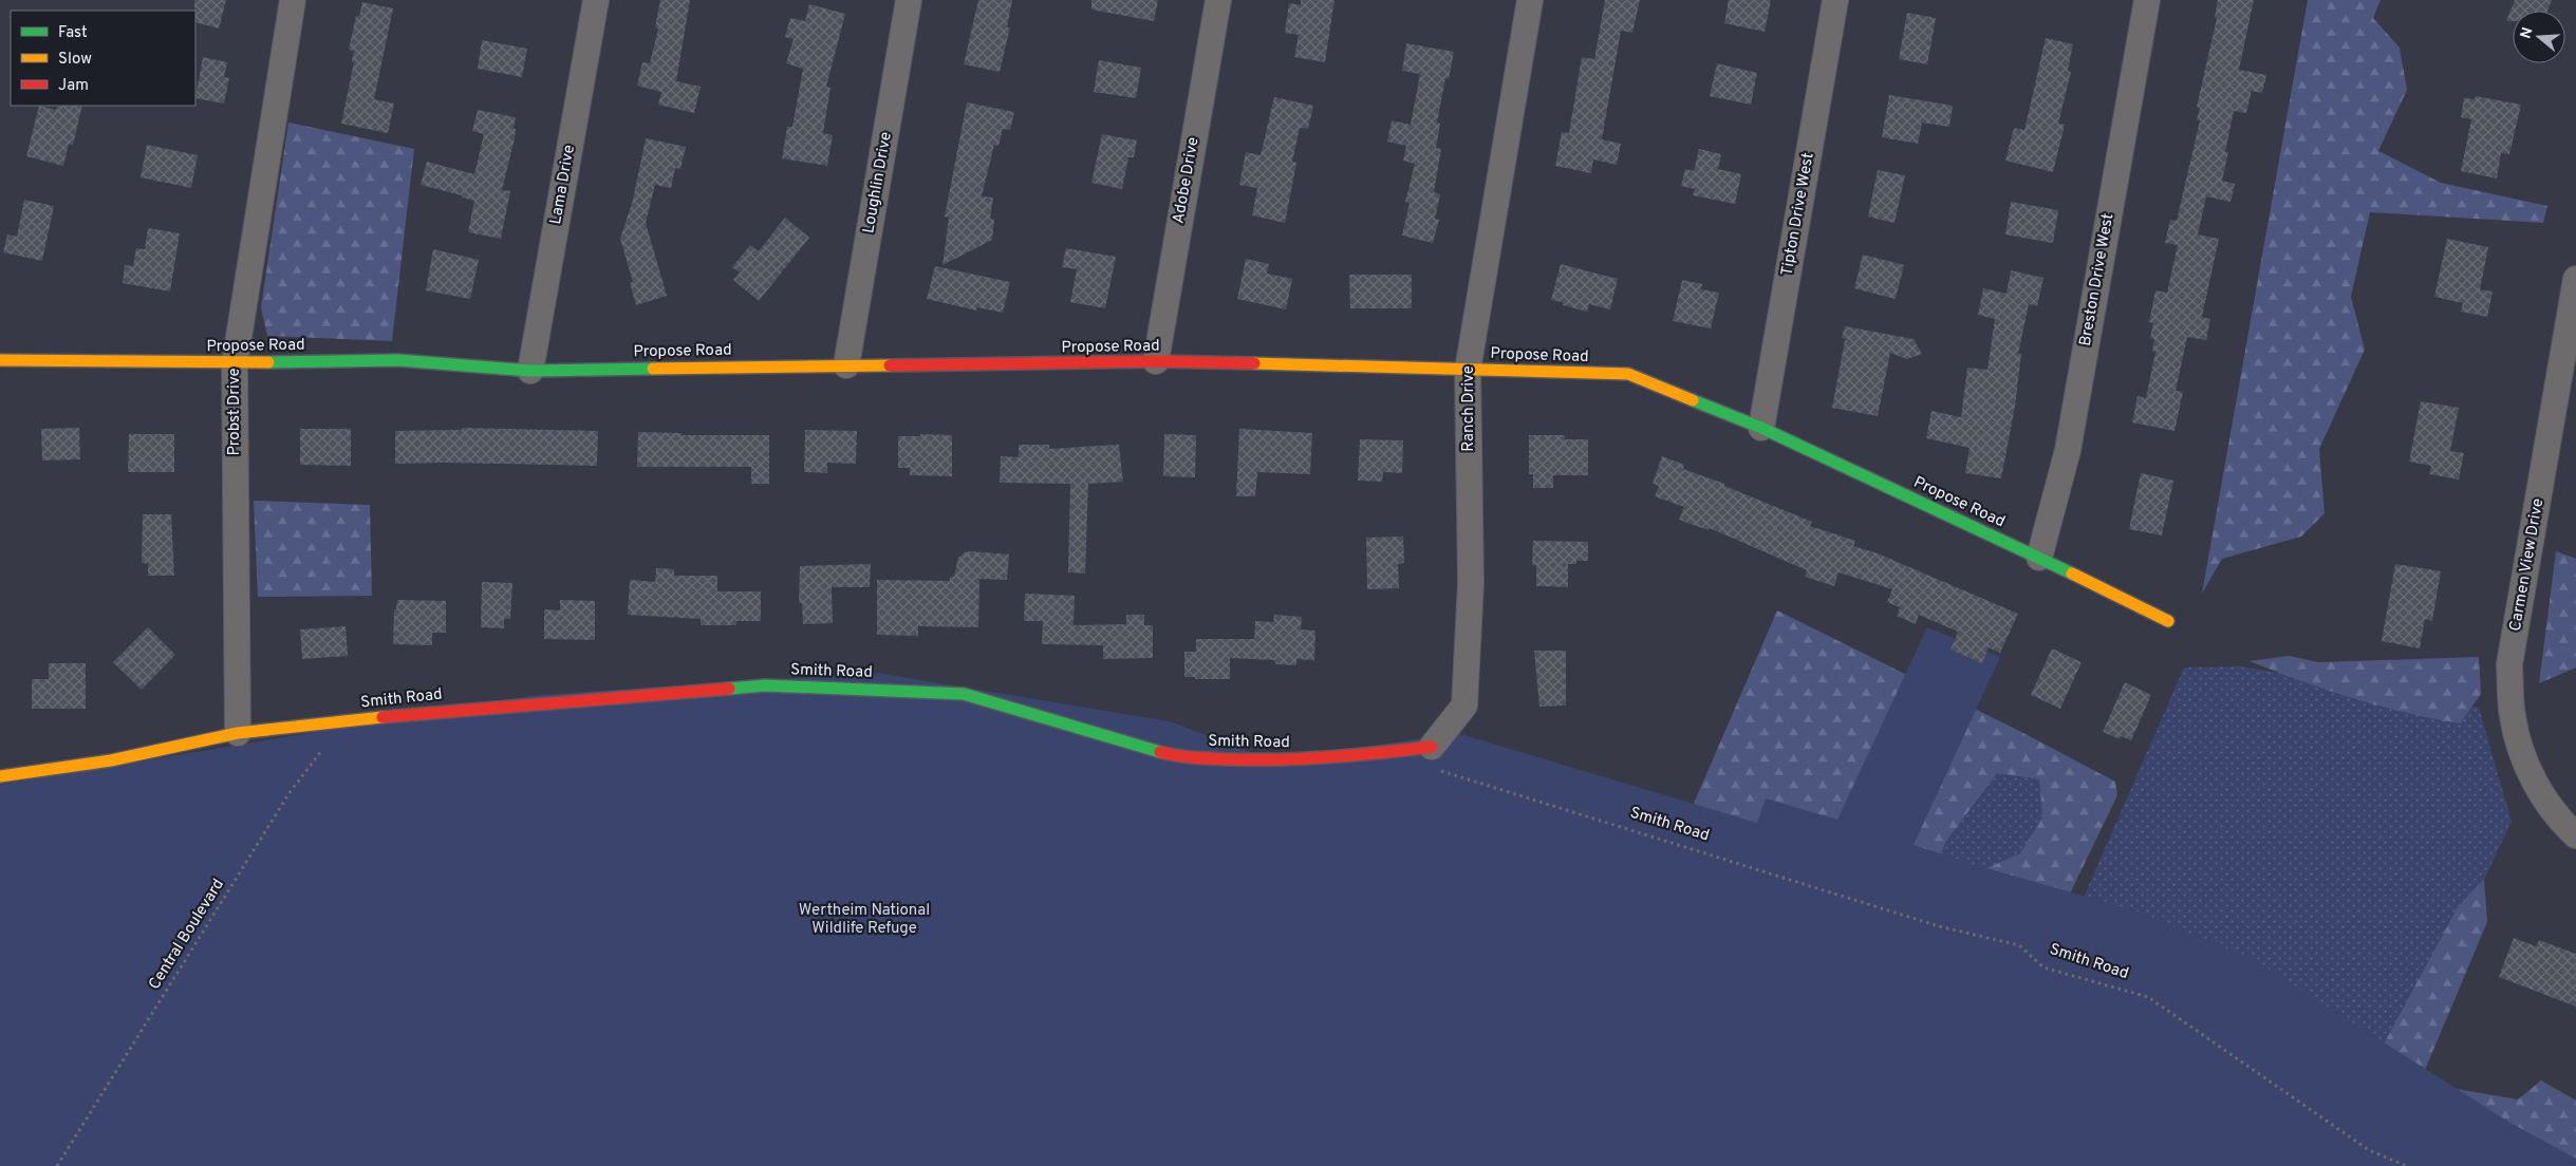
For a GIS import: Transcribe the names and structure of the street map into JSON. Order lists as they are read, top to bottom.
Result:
{
  "streets": {
    "street": [
      "Adobe Drive",
      "Loughlin Drive",
      "Lama Drive",
      "Tipton Drive West",
      "Breston Drive West",
      "Propose Road",
      "Ranch Drive",
      "Probst Drive",
      "Carmen View Drive",
      "Smith Road"
    ],
    "path": ["Central Boulevard"]
  },
  "crossings": [
    ["Adobe Drive", "Propose Road"],
    ["Loughlin Drive", "Propose Road"],
    ["Lama Drive", "Propose Road"],
    ["Tipton Drive West", "Propose Road"],
    ["Breston Drive West", "Propose Road"],
    ["Propose Road", "Ranch Drive"],
    ["Propose Road", "Probst Drive"],
    ["Ranch Drive", "Smith Road"],
    ["Probst Drive", "Smith Road"],
    ["Smith Road", "Central Boulevard"]
  ],
  "parks": ["Wertheim National Wildlife Refuge"],
  "legend": ["Fast", "Slow", "Jam"],
  "north": "left"
}
